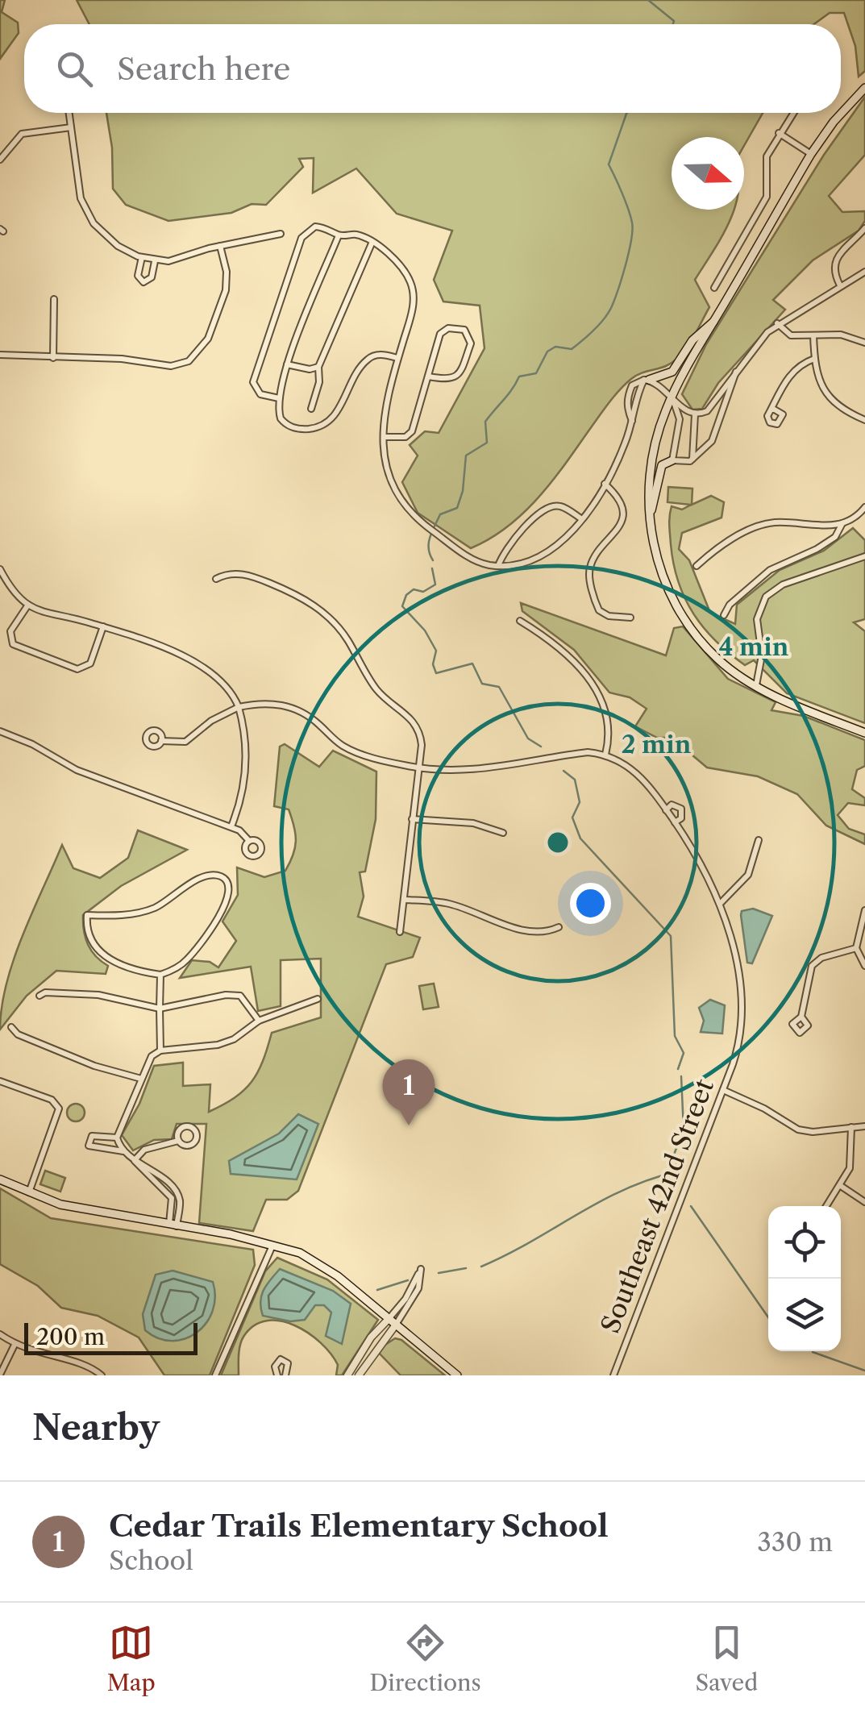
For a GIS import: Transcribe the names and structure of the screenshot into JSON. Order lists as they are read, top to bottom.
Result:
{
  "streets": {
    "street": ["Southeast 42nd Street"]
  },
  "scale_bar": "200 m",
  "north": "right",
  "page": {
    "search": "Search here",
    "pins": "1",
    "scale": "200 m",
    "heading": "Nearby",
    "list": [
      {
        "mark": "1",
        "name": "Cedar Trails Elementary School",
        "note": "School",
        "value": "330 m"
      }
    ],
    "nav": ["Map", "Directions", "Saved"]
  },
  "rings": ["4 min", "2 min"]
}
